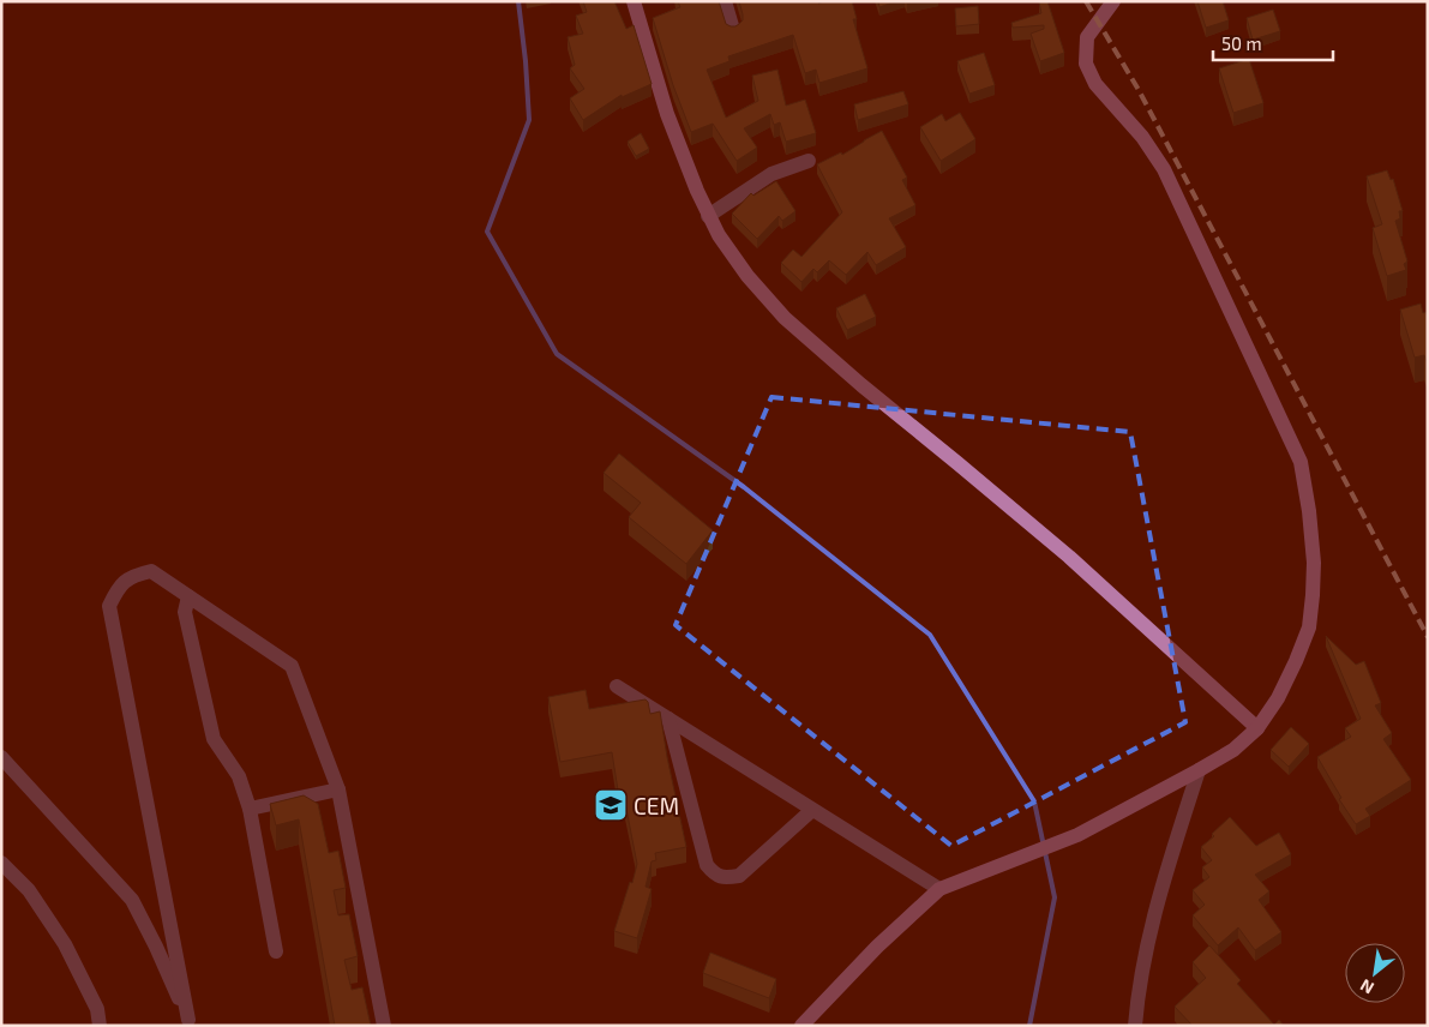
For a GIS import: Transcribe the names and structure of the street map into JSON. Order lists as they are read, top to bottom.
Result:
{
  "places": {
    "school or university": ["CEM"]
  },
  "scale_bar": "50 m",
  "north": "bottom left"
}
